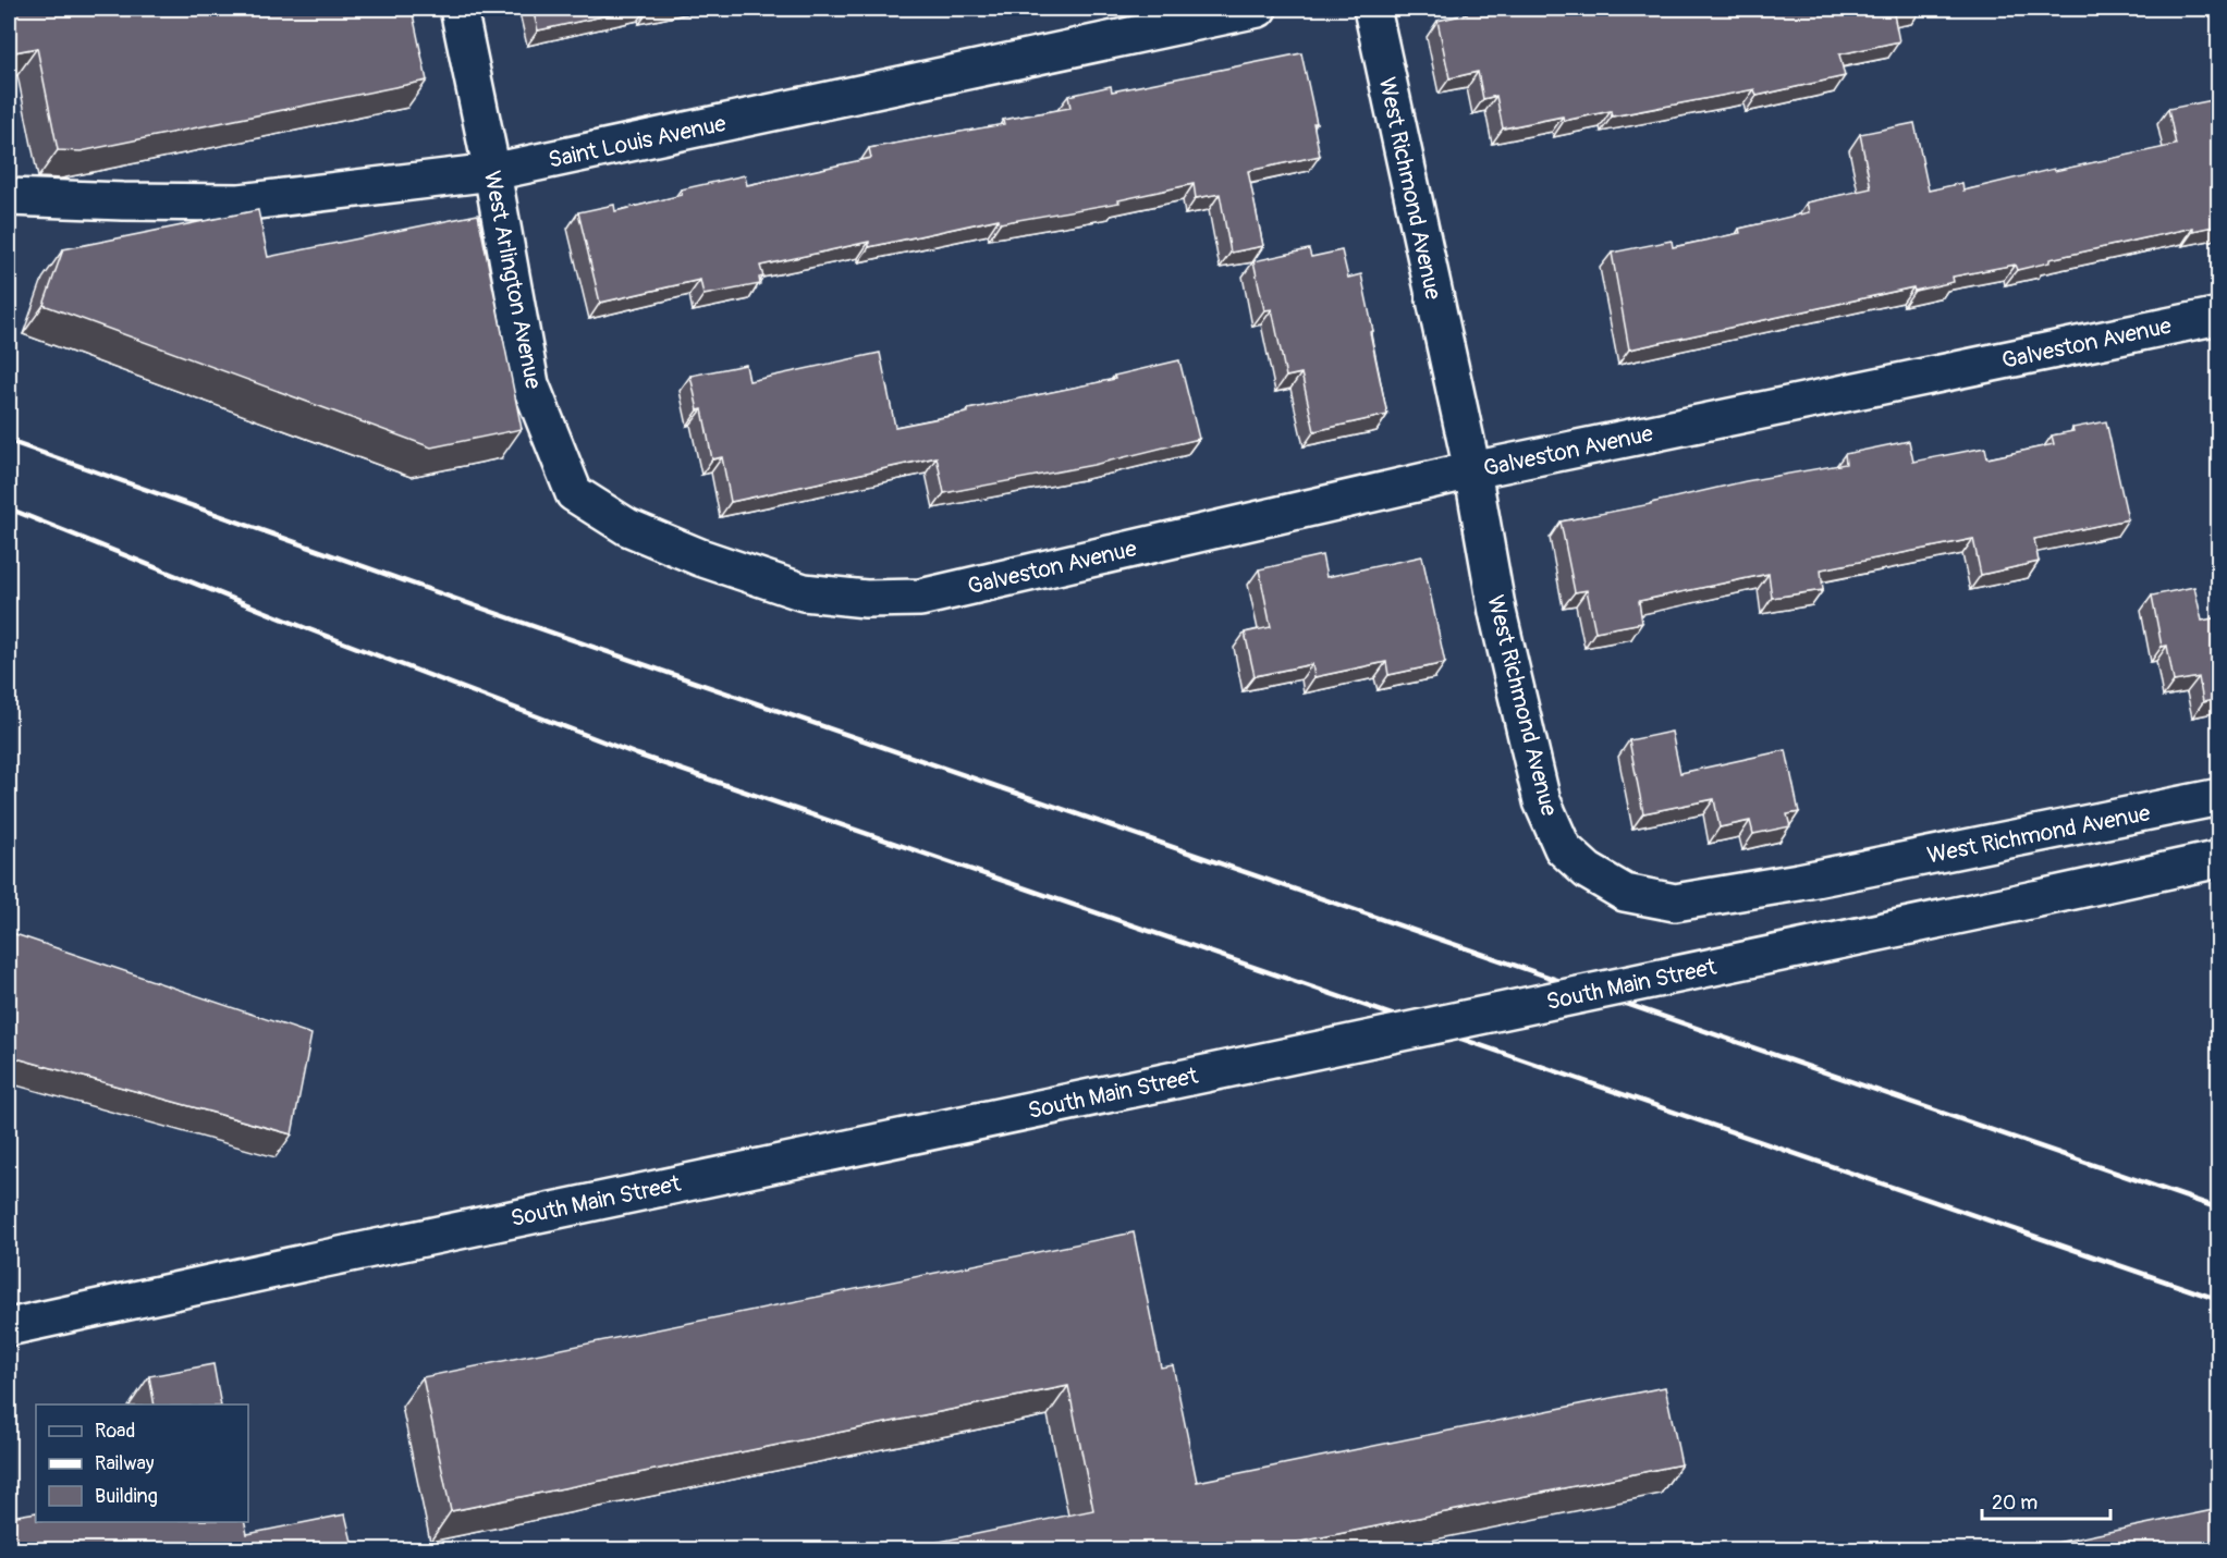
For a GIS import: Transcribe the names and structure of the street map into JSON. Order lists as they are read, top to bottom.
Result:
{
  "streets": {
    "street": [
      "Saint Louis Avenue",
      "West Richmond Avenue",
      "West Arlington Avenue",
      "Galveston Avenue",
      "South Main Street"
    ]
  },
  "crossings": [
    ["Saint Louis Avenue", "West Arlington Avenue"],
    ["West Richmond Avenue", "Galveston Avenue"],
    ["West Arlington Avenue", "Galveston Avenue"]
  ],
  "legend": ["Road", "Railway", "Building"],
  "scale_bar": "20 m"
}
